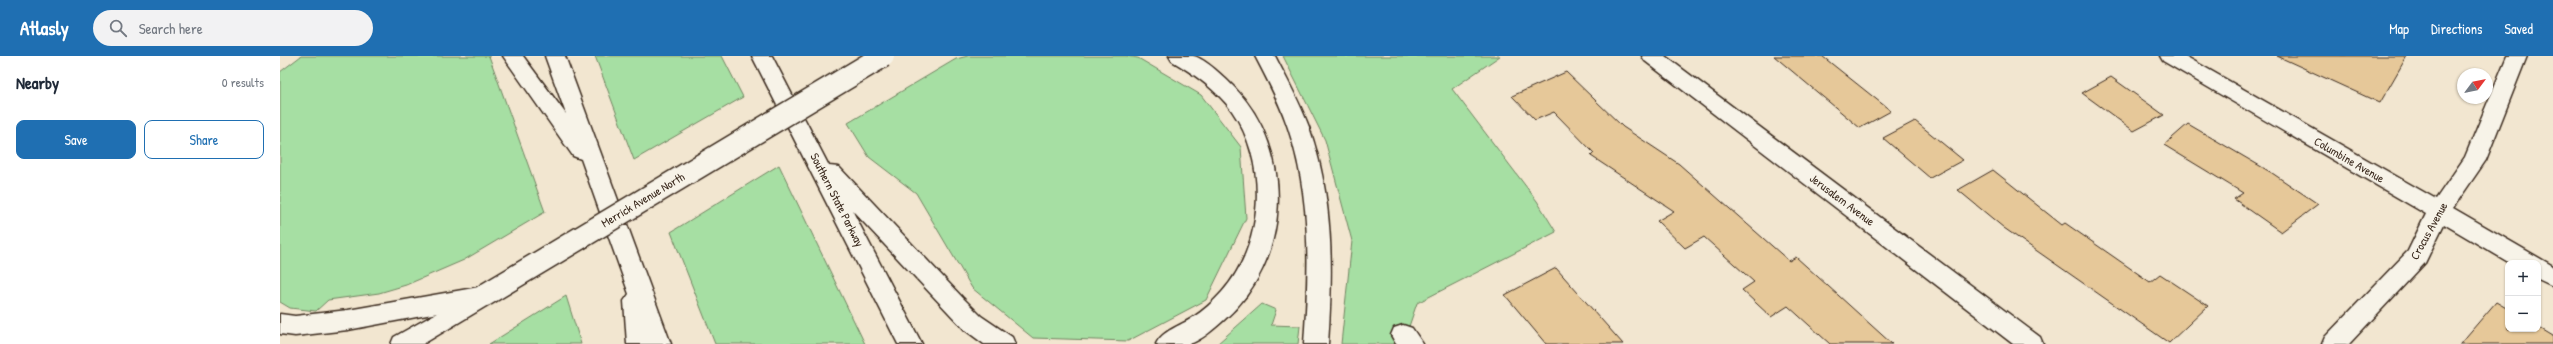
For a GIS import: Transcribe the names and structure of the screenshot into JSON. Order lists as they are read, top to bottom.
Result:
{
  "streets": {
    "main road": [
      "Columbine Avenue",
      "Merrick Avenue North",
      "Southern State Parkway",
      "Jerusalem Avenue",
      "Crocus Avenue"
    ]
  },
  "crossings": [
    ["Columbine Avenue", "Crocus Avenue"]
  ],
  "north": "top right",
  "page": {
    "header": "Atlasly",
    "search": "Search here",
    "nav": ["Map", "Directions", "Saved"],
    "heading": ["Nearby", "0 results"],
    "buttons": ["Save", "Share"],
    "map_buttons": ["+", "−"]
  }
}
